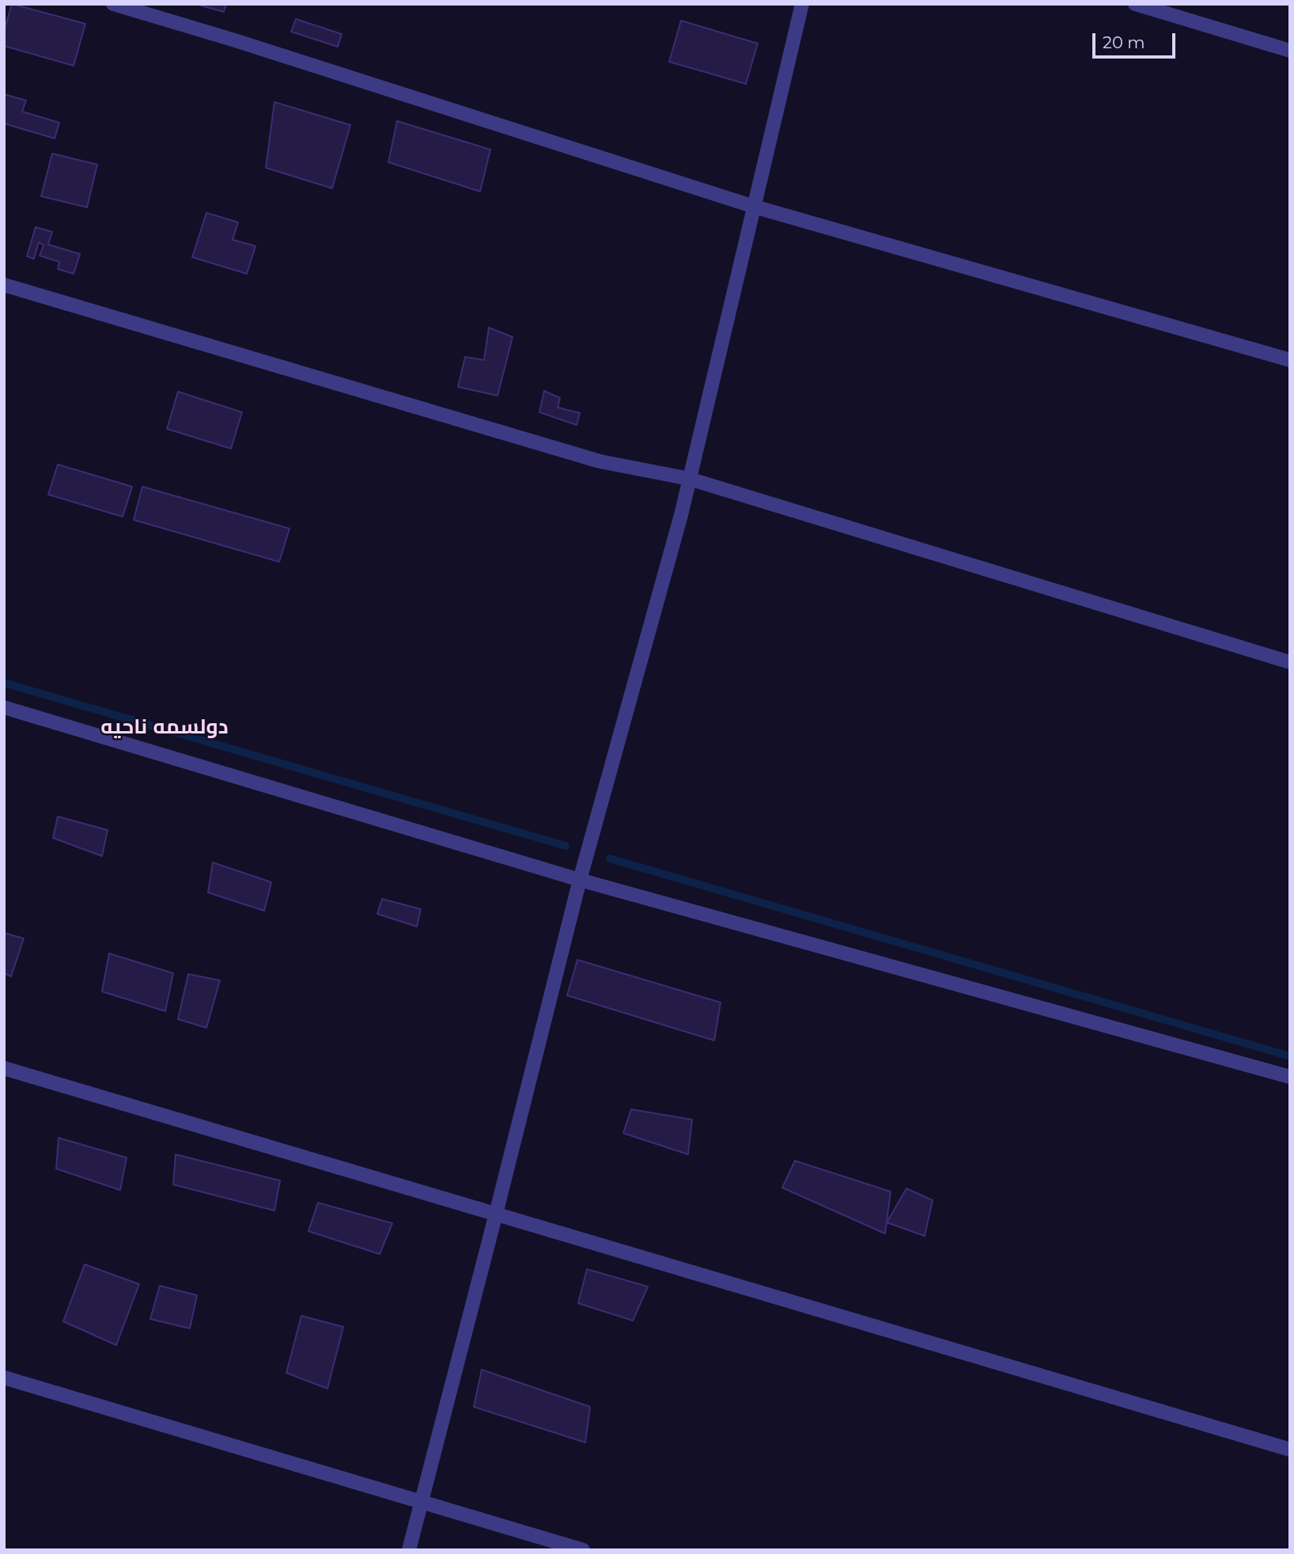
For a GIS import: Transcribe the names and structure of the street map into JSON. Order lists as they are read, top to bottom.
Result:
{
  "districts": ["دولسمه ناحیه"],
  "scale_bar": "20 m"
}
